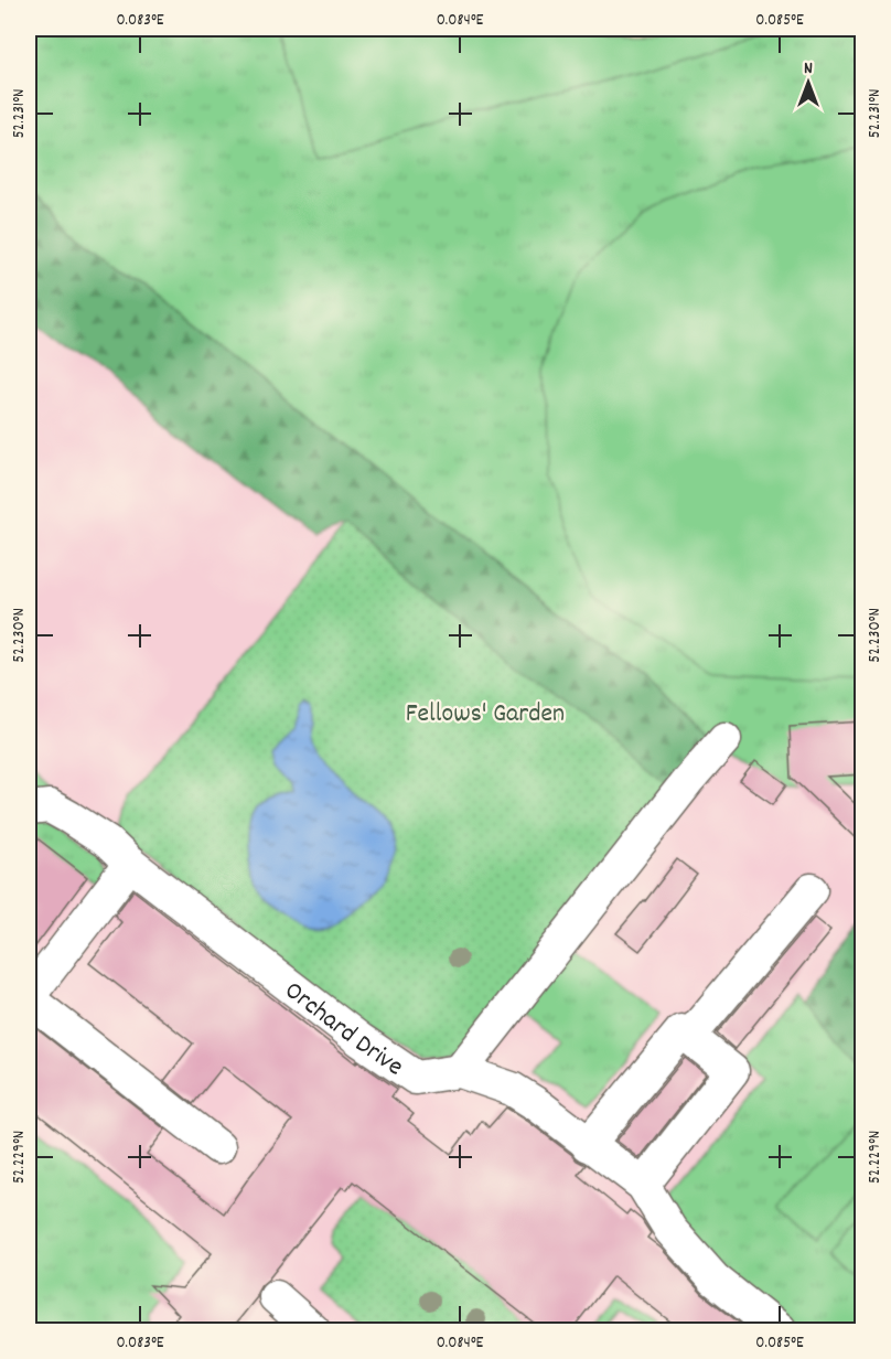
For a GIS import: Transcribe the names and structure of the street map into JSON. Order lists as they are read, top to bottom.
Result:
{
  "streets": {
    "lane": ["Orchard Drive"]
  },
  "parks": ["Fellows' Garden"],
  "north": "top",
  "coordinates": [
    "0.083°E",
    "0.084°E",
    "0.085°E",
    "52.231°N",
    "52.230°N",
    "52.229°N"
  ]
}
